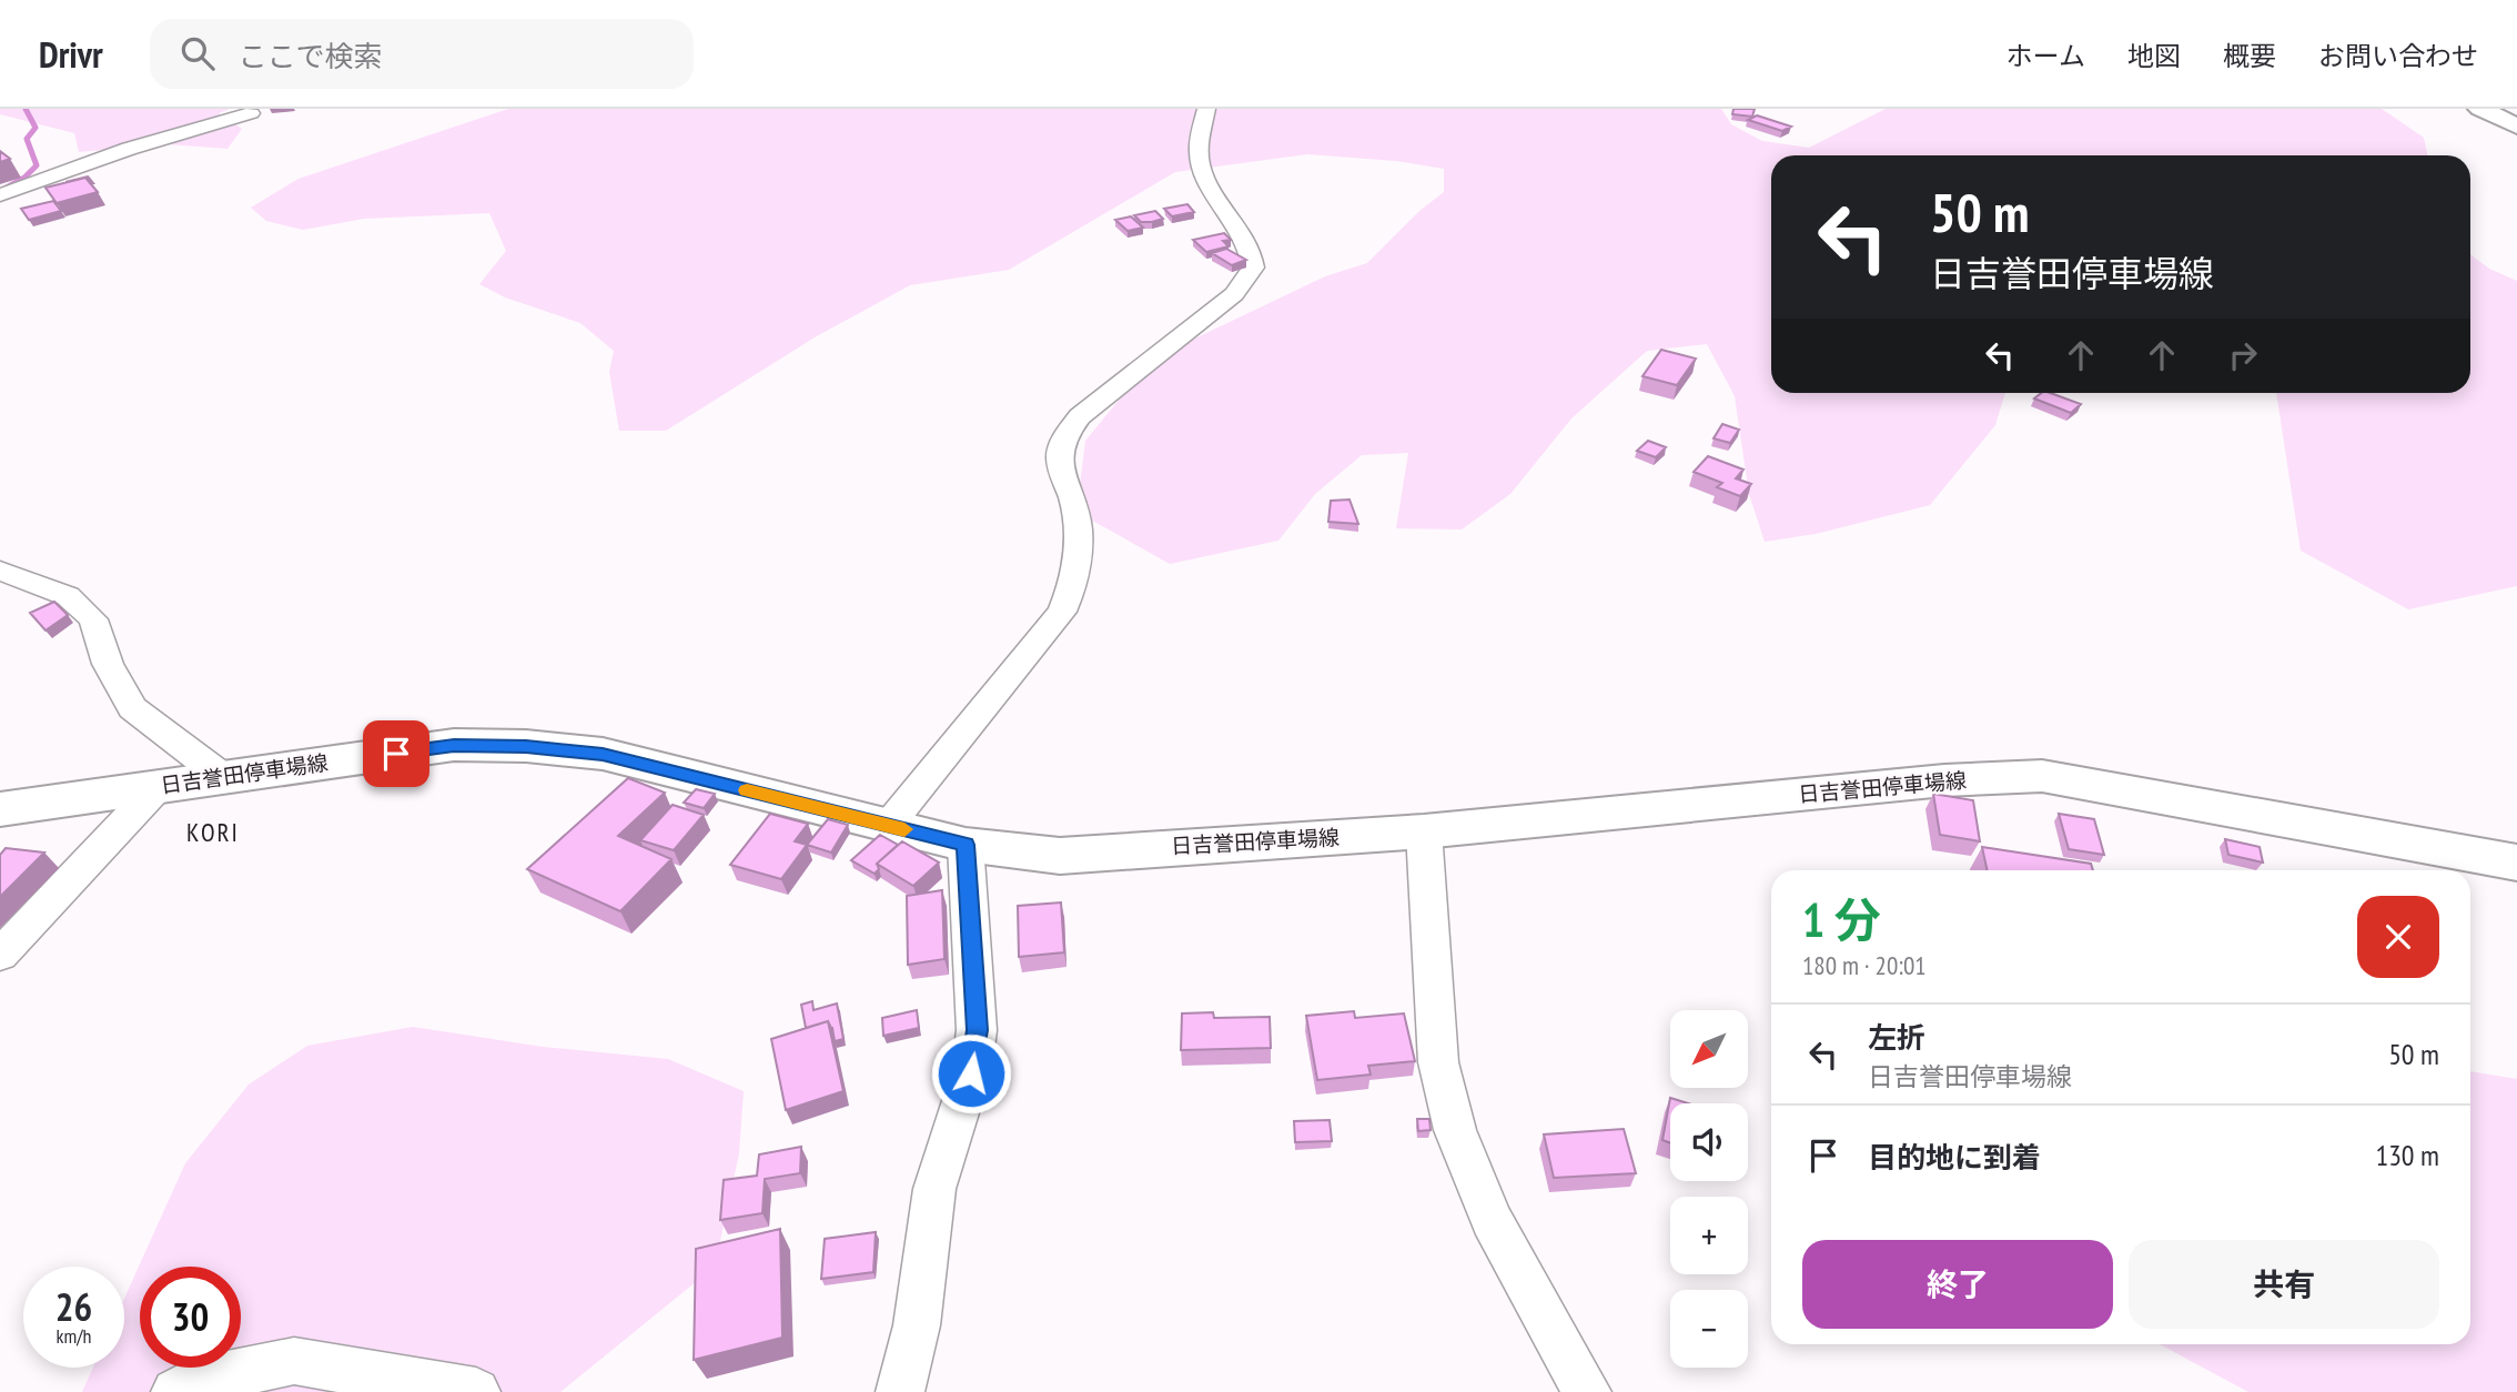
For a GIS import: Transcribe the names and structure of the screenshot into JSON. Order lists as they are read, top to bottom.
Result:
{
  "streets": {
    "main road": ["日吉誉田停車場線"]
  },
  "districts": ["KORI"],
  "north": "bottom left",
  "page": {
    "header": "Drivr",
    "search": "ここで検索",
    "nav": [
      "ホーム",
      "地図",
      "概要",
      "お問い合わせ"
    ],
    "turn": ["50 m", "日吉誉田停車場線"],
    "heading": ["1 分", "180 m · 20:01"],
    "list": [
      {
        "name": "左折",
        "note": "日吉誉田停車場線",
        "value": "50 m"
      },
      {
        "name": "目的地に到着",
        "value": "130 m"
      }
    ],
    "map_buttons": ["+", "−"],
    "buttons": ["終了", "共有"],
    "speed": "26 km/h",
    "limit": "30"
  }
}
